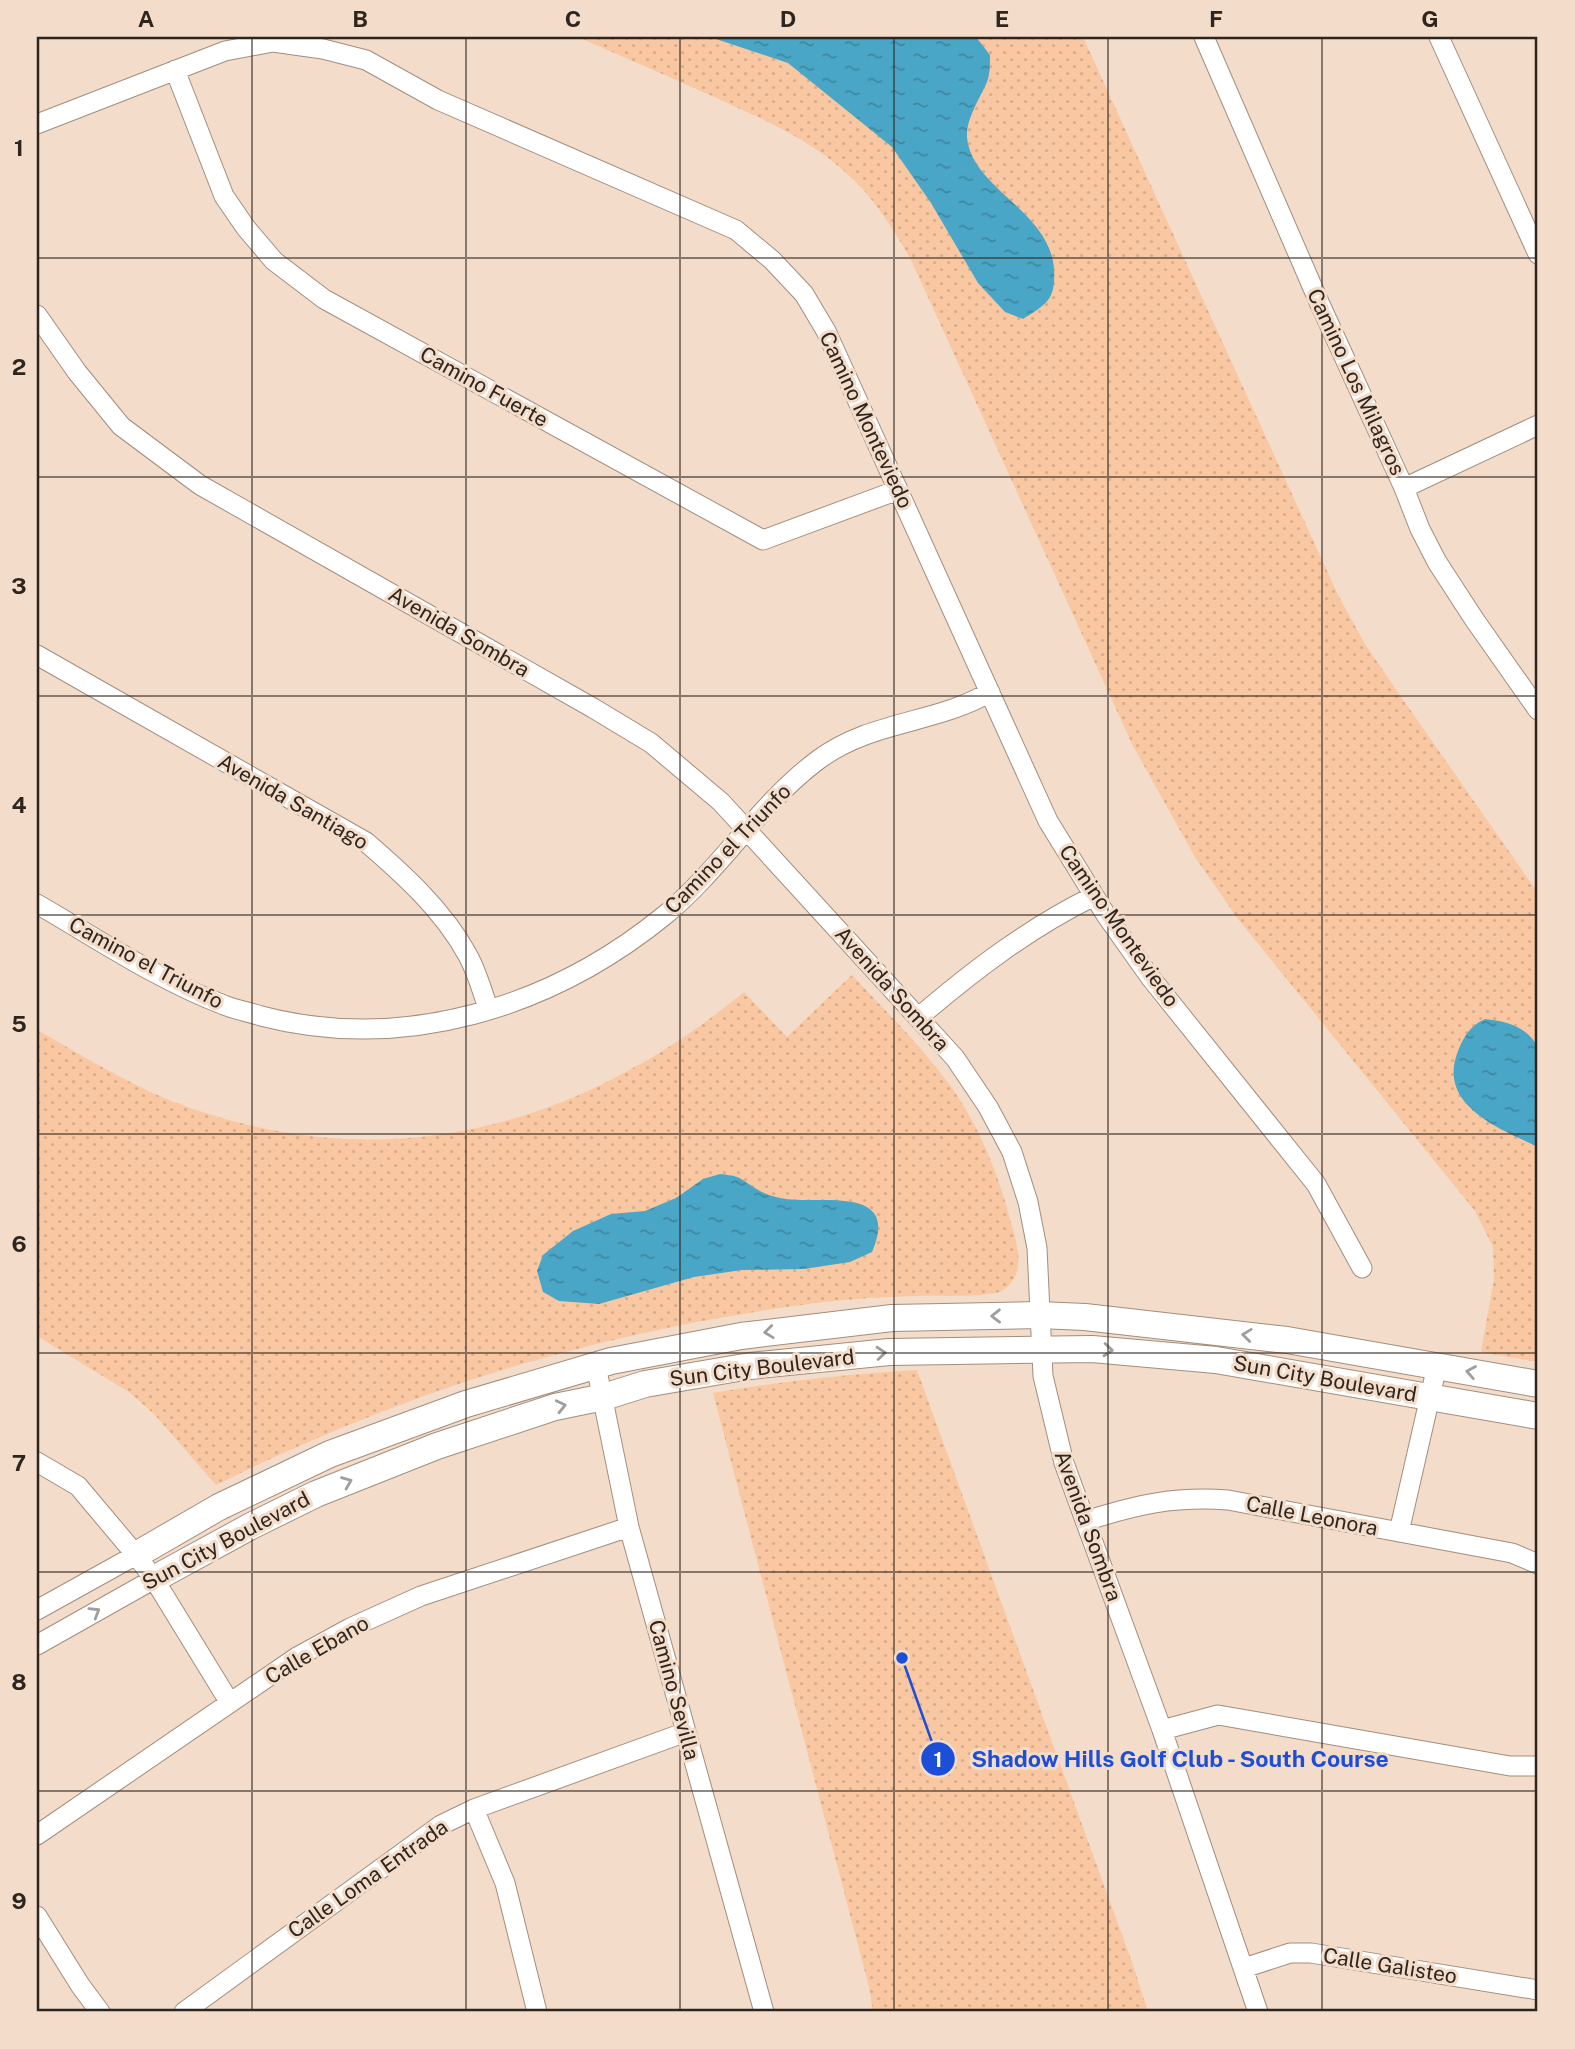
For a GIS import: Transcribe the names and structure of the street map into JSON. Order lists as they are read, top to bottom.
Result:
{
  "streets": {
    "street": [
      "Camino Los Milagros",
      "Camino Fuerte",
      "Camino Monteviedo",
      "Avenida Sombra",
      "Avenida Santiago",
      "Camino el Triunfo",
      "Sun City Boulevard",
      "Calle Leonora",
      "Calle Ebano",
      "Camino Sevilla",
      "Calle Loma Entrada",
      "Calle Galisteo"
    ]
  },
  "crossings": [
    ["Camino Fuerte", "Camino Monteviedo"],
    ["Camino Monteviedo", "Camino el Triunfo"],
    ["Avenida Sombra", "Camino el Triunfo"],
    ["Avenida Sombra", "Sun City Boulevard"],
    ["Avenida Sombra", "Calle Leonora"],
    ["Avenida Sombra", "Calle Galisteo"],
    ["Avenida Santiago", "Camino el Triunfo"],
    ["Sun City Boulevard", "Camino Sevilla"],
    ["Calle Ebano", "Camino Sevilla"],
    ["Camino Sevilla", "Calle Loma Entrada"]
  ],
  "places": ["Shadow Hills Golf Club - South Course"],
  "grid": {
    "columns": [
      "A",
      "B",
      "C",
      "D",
      "E",
      "F",
      "G"
    ],
    "rows": [
      "1",
      "2",
      "3",
      "4",
      "5",
      "6",
      "7",
      "8",
      "9"
    ]
  }
}
